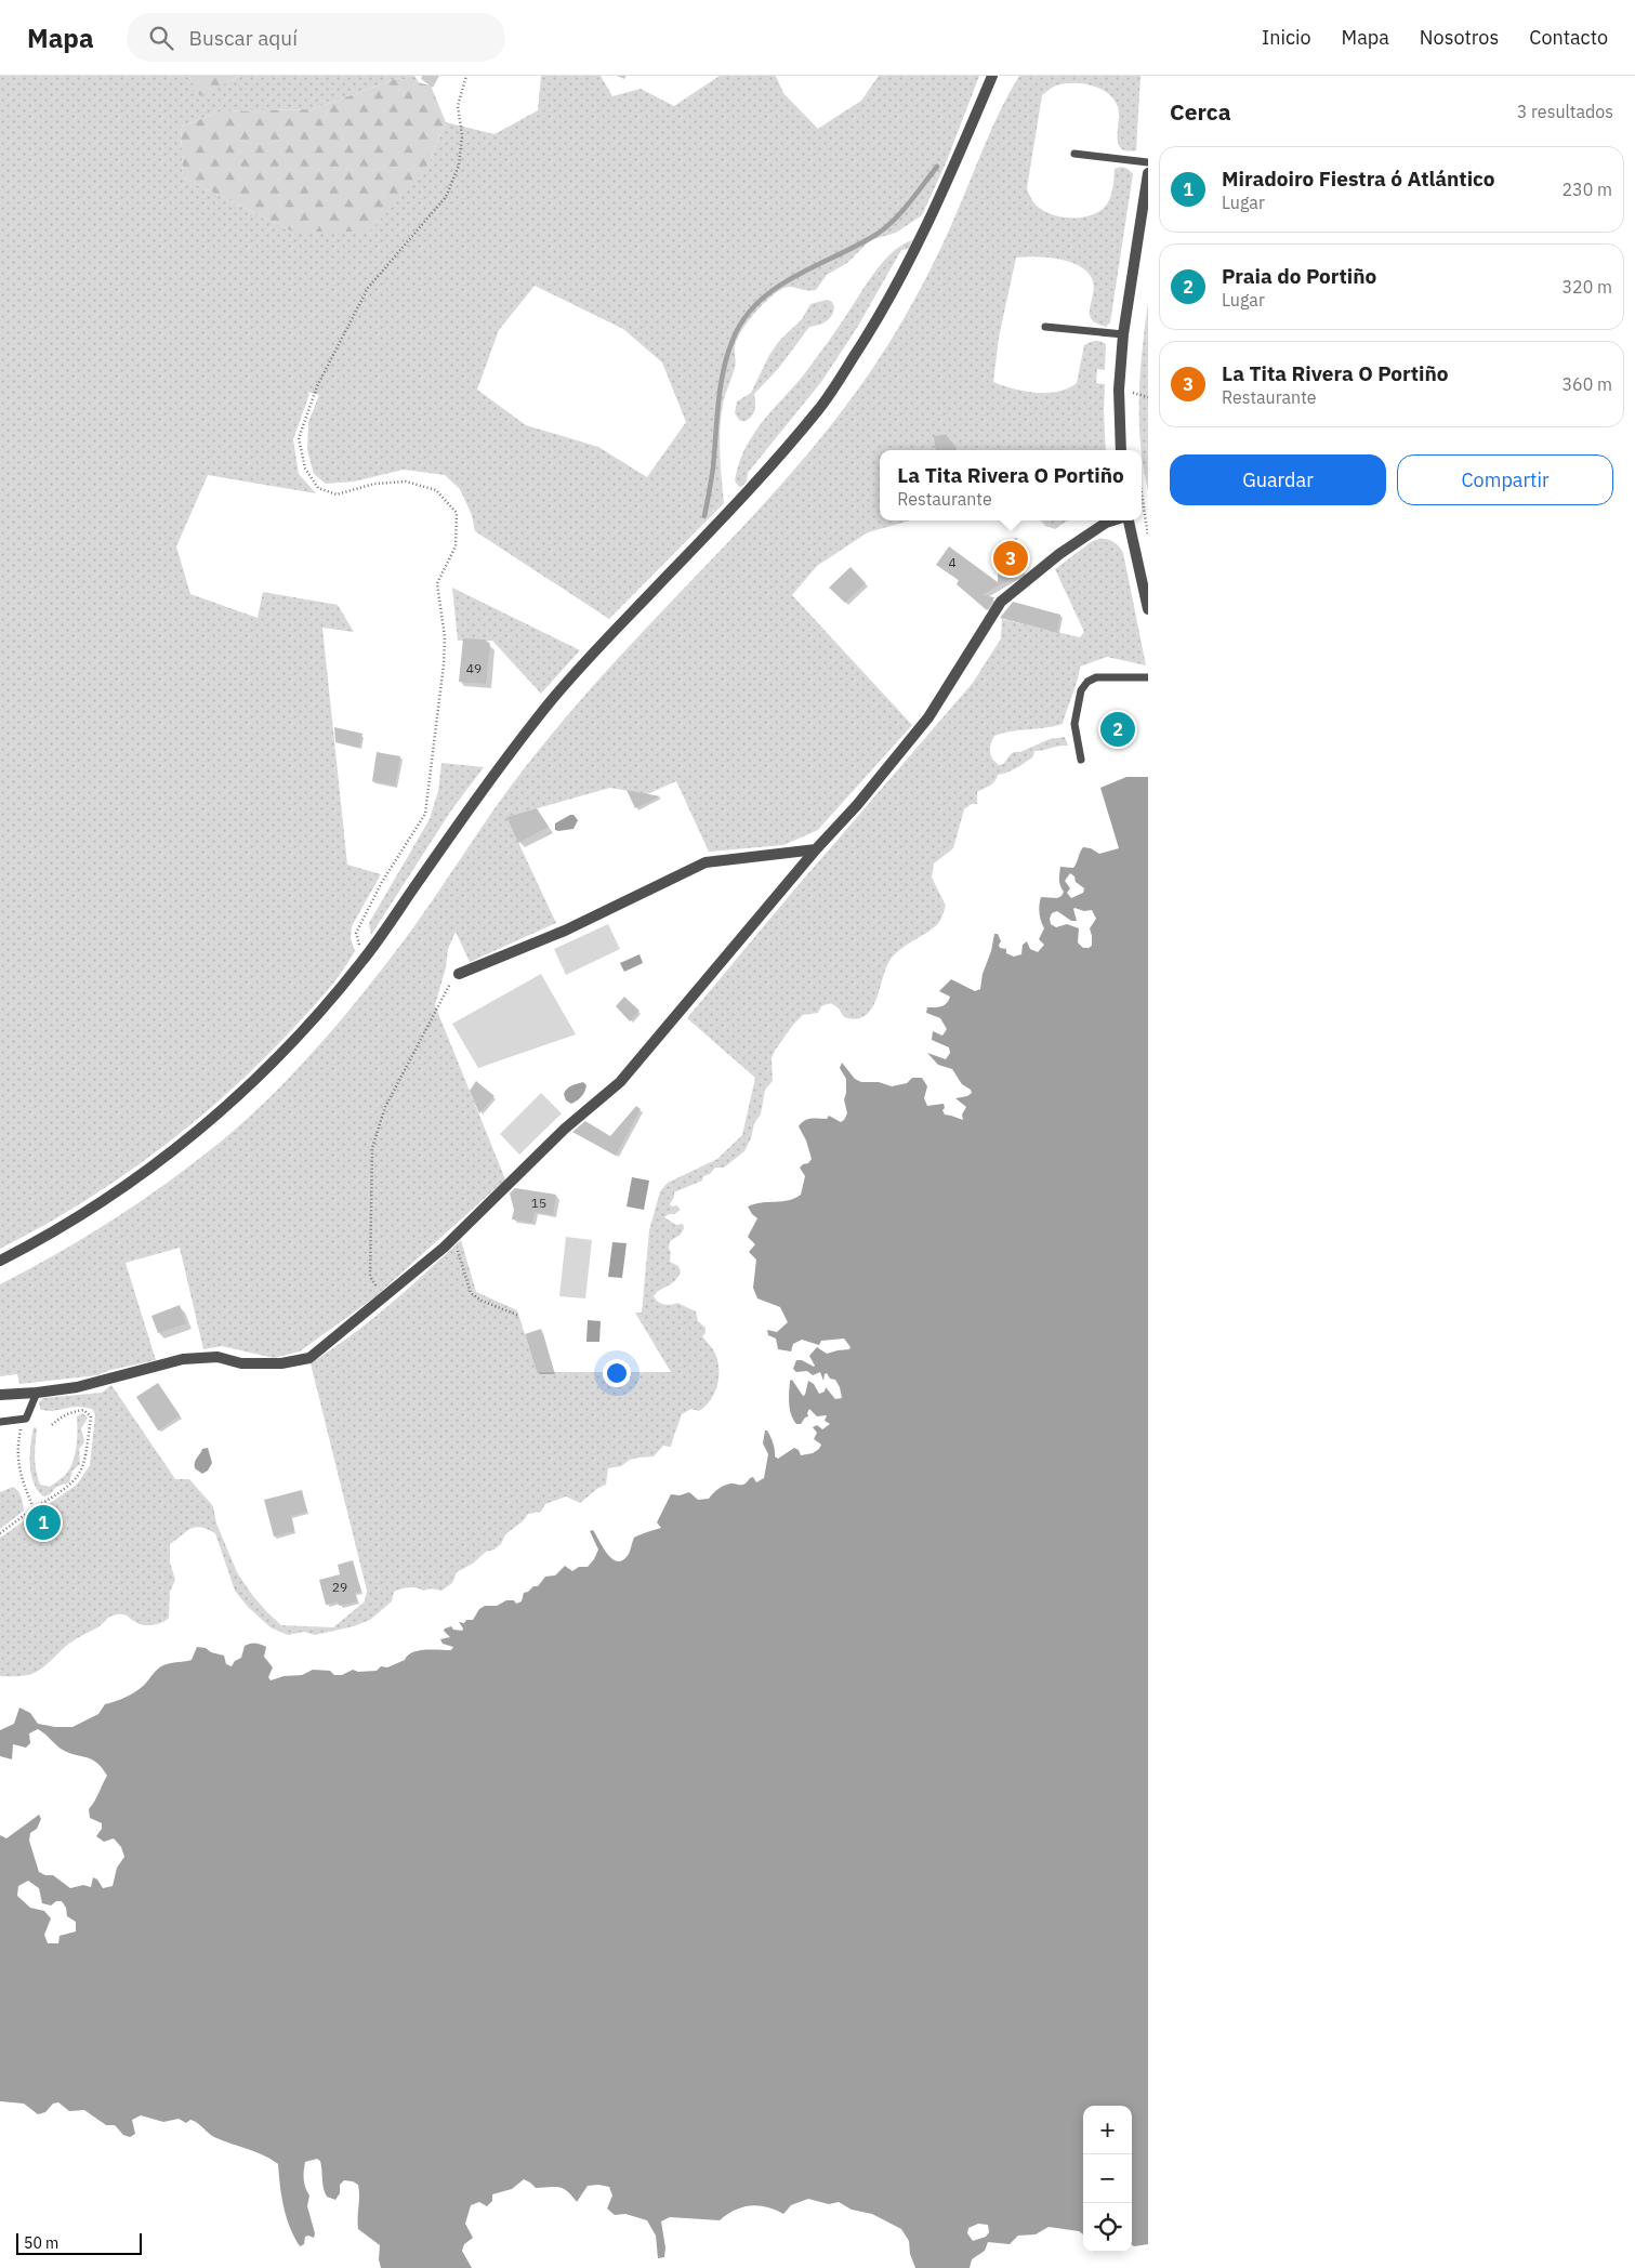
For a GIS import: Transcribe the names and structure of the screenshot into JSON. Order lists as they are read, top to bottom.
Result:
{
  "house_numbers": [
    "4",
    "49",
    "15",
    "29"
  ],
  "scale_bar": "50 m",
  "page": {
    "header": "Mapa",
    "search": "Buscar aquí",
    "nav": [
      "Inicio",
      "Mapa",
      "Nosotros",
      "Contacto"
    ],
    "heading": ["Cerca", "3 resultados"],
    "list": [
      {
        "mark": "1",
        "name": "Miradoiro Fiestra ó Atlántico",
        "note": "Lugar",
        "value": "230 m"
      },
      {
        "mark": "2",
        "name": "Praia do Portiño",
        "note": "Lugar",
        "value": "320 m"
      },
      {
        "mark": "3",
        "name": "La Tita Rivera O Portiño",
        "note": "Restaurante",
        "value": "360 m"
      }
    ],
    "buttons": ["Guardar", "Compartir"],
    "popup": ["La Tita Rivera O Portiño", "Restaurante"],
    "pins": ["3", "2", "1"],
    "map_buttons": ["+", "−"],
    "scale": "50 m"
  }
}
